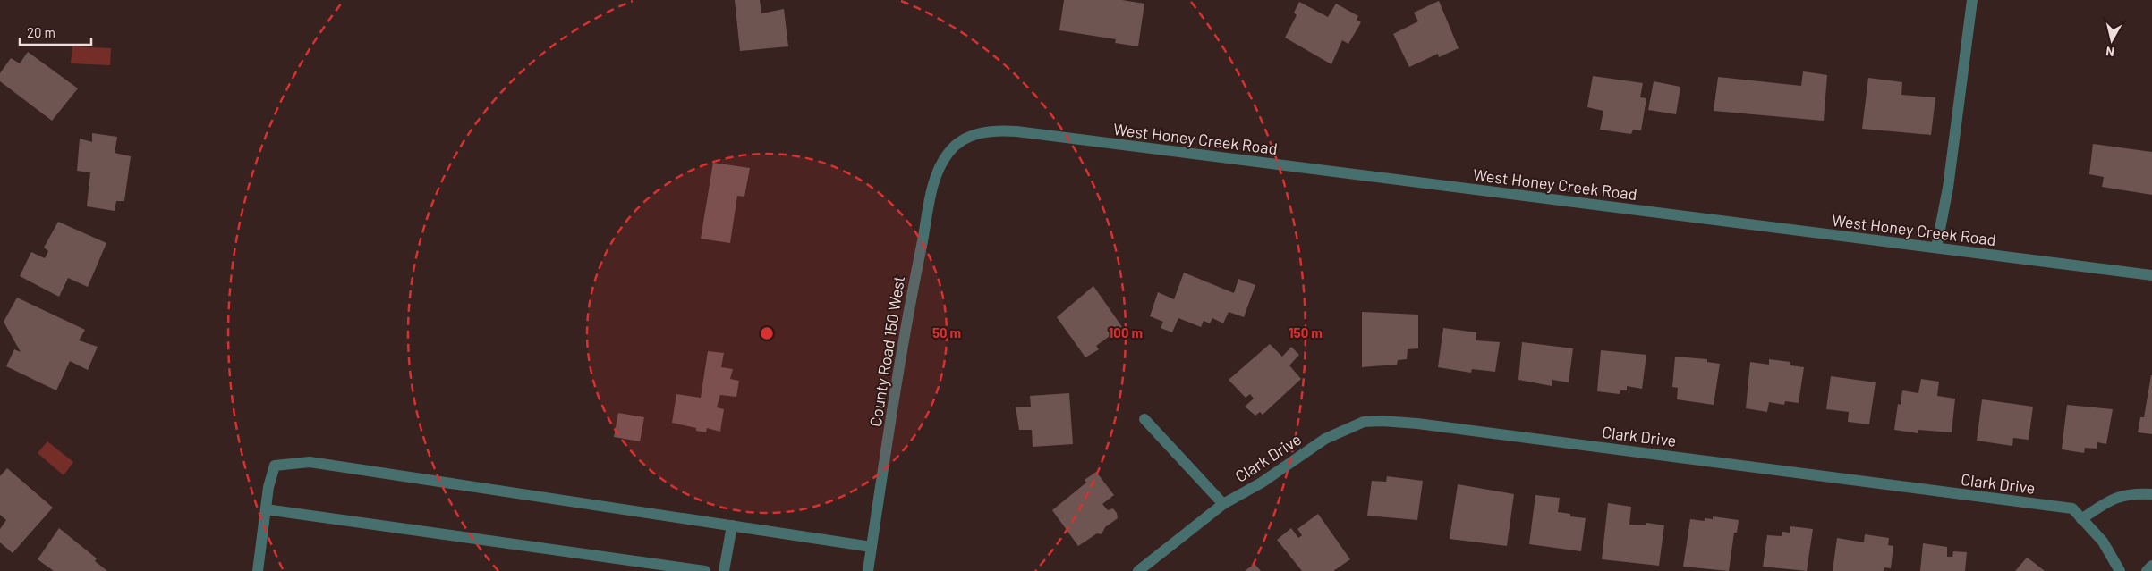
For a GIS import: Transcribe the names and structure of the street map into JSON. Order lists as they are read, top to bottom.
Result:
{
  "streets": {
    "street": ["West Honey Creek Road", "County Road 150 West", "Clark Drive"]
  },
  "crossings": [
    ["West Honey Creek Road", "County Road 150 West"]
  ],
  "scale_bar": "20 m",
  "north": "bottom",
  "rings": ["50 m", "100 m", "150 m"]
}
